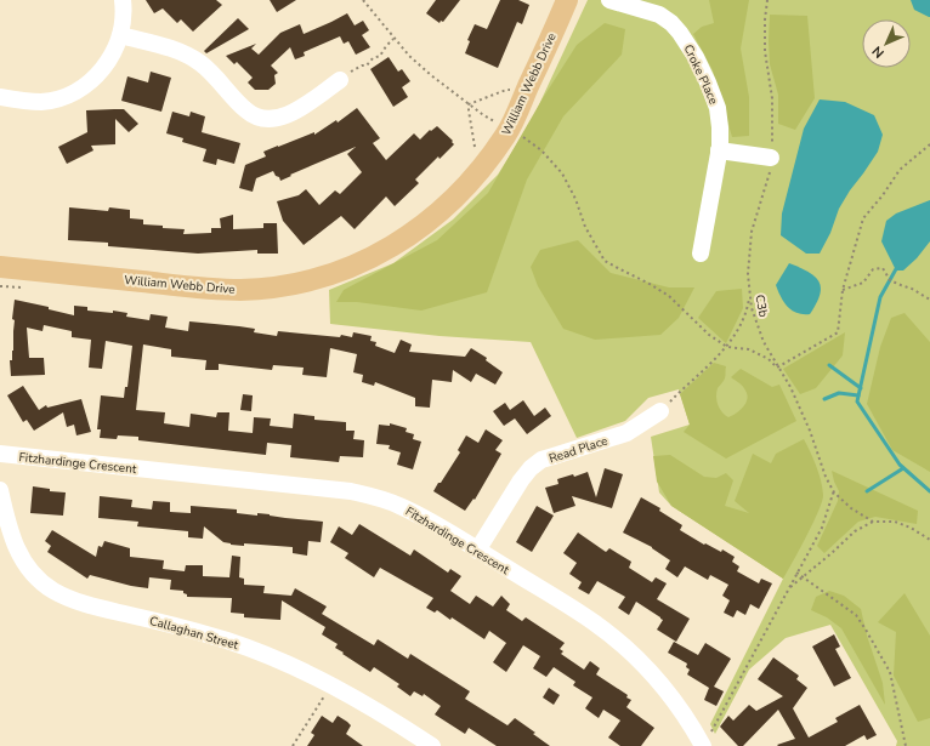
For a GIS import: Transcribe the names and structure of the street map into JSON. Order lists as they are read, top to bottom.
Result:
{
  "streets": {
    "main road": ["William Webb Drive"],
    "street": [
      "Croke Place",
      "Read Place",
      "Fitzhardinge Crescent",
      "Callaghan Street"
    ],
    "path": ["C3b"]
  },
  "crossings": [
    ["Read Place", "Fitzhardinge Crescent"]
  ],
  "north": "bottom left"
}
